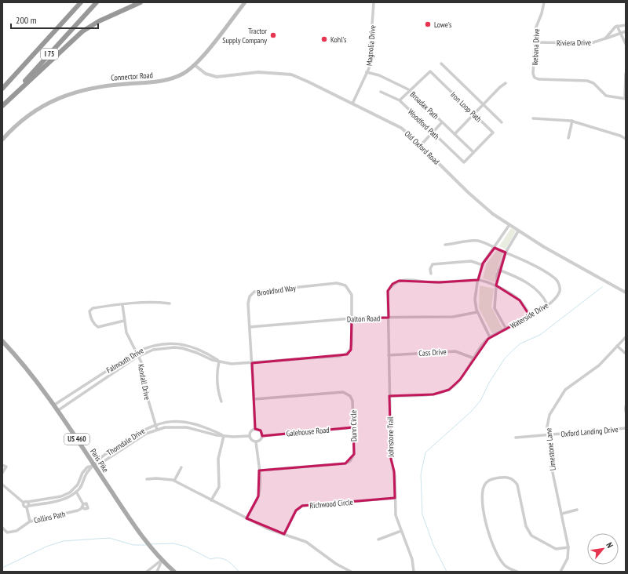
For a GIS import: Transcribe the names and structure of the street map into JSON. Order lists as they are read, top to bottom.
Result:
{
  "streets": {
    "highway": ["I 75"],
    "main road": ["Connector Road", "US 460", "Paris Pike"],
    "street": [
      "Riviera Drive",
      "Magnolia Drive",
      "Ikebana Drive",
      "Broadax Path",
      "Iron Loop Path",
      "Woodford Path",
      "Old Oxford Road",
      "Brookford Way",
      "Waterside Drive",
      "Dalton Road",
      "Cass Drive",
      "Falmouth Drive",
      "Kendall Drive",
      "Dunn Circle",
      "Galehouse Road",
      "Oxford Landing Drive",
      "Johnstone Trail",
      "Thorndale Drive",
      "Limestone Lane",
      "Richwood Circle",
      "Collins Path"
    ]
  },
  "crossings": [
    ["Riviera Drive", "Ikebana Drive"],
    ["Magnolia Drive", "Broadax Path"],
    ["Magnolia Drive", "Old Oxford Road"],
    ["Connector Road", "Old Oxford Road"],
    ["Broadax Path", "Iron Loop Path"],
    ["Iron Loop Path", "Woodford Path"],
    ["Brookford Way", "Dalton Road"],
    ["Brookford Way", "Falmouth Drive"],
    ["Brookford Way", "Dunn Circle"],
    ["Brookford Way", "Galehouse Road"],
    ["Brookford Way", "Thorndale Drive"],
    ["Waterside Drive", "Cass Drive"],
    ["Waterside Drive", "Johnstone Trail"],
    ["Dalton Road", "Falmouth Drive"],
    ["Dalton Road", "Johnstone Trail"],
    ["Cass Drive", "Johnstone Trail"],
    ["Falmouth Drive", "Kendall Drive"],
    ["Falmouth Drive", "Paris Pike"],
    ["Kendall Drive", "Thorndale Drive"],
    ["Dunn Circle", "Galehouse Road"],
    ["Galehouse Road", "Thorndale Drive"],
    ["Oxford Landing Drive", "Limestone Lane"],
    ["Johnstone Trail", "Richwood Circle"],
    ["Thorndale Drive", "Paris Pike"]
  ],
  "places": ["Lowe's", "Tractor Supply Company", "Kohl's"],
  "scale_bar": "200 m",
  "north": "top right"
}
